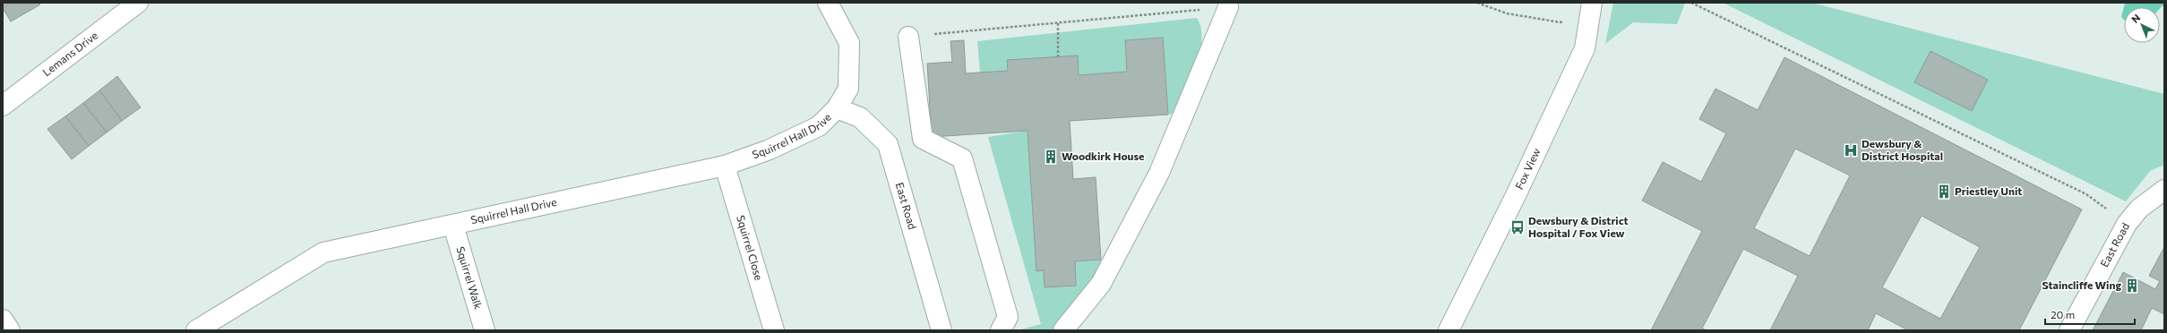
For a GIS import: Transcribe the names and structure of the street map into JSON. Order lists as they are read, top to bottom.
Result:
{
  "streets": {
    "street": [
      "Lemans Drive",
      "Squirrel Hall Drive",
      "Fox View",
      "East Road",
      "Squirrel Close",
      "Squirrel Walk"
    ]
  },
  "crossings": [
    ["Squirrel Hall Drive", "East Road"],
    ["Squirrel Hall Drive", "Squirrel Close"],
    ["Squirrel Hall Drive", "Squirrel Walk"]
  ],
  "places": {
    "hospital": ["Dewsbury & District Hospital"],
    "building": ["Woodkirk House", "Priestley Unit", "Staincliffe Wing"],
    "bus stop": ["Dewsbury & District Hospital / Fox View"]
  },
  "scale_bar": "20 m",
  "north": "top left"
}
